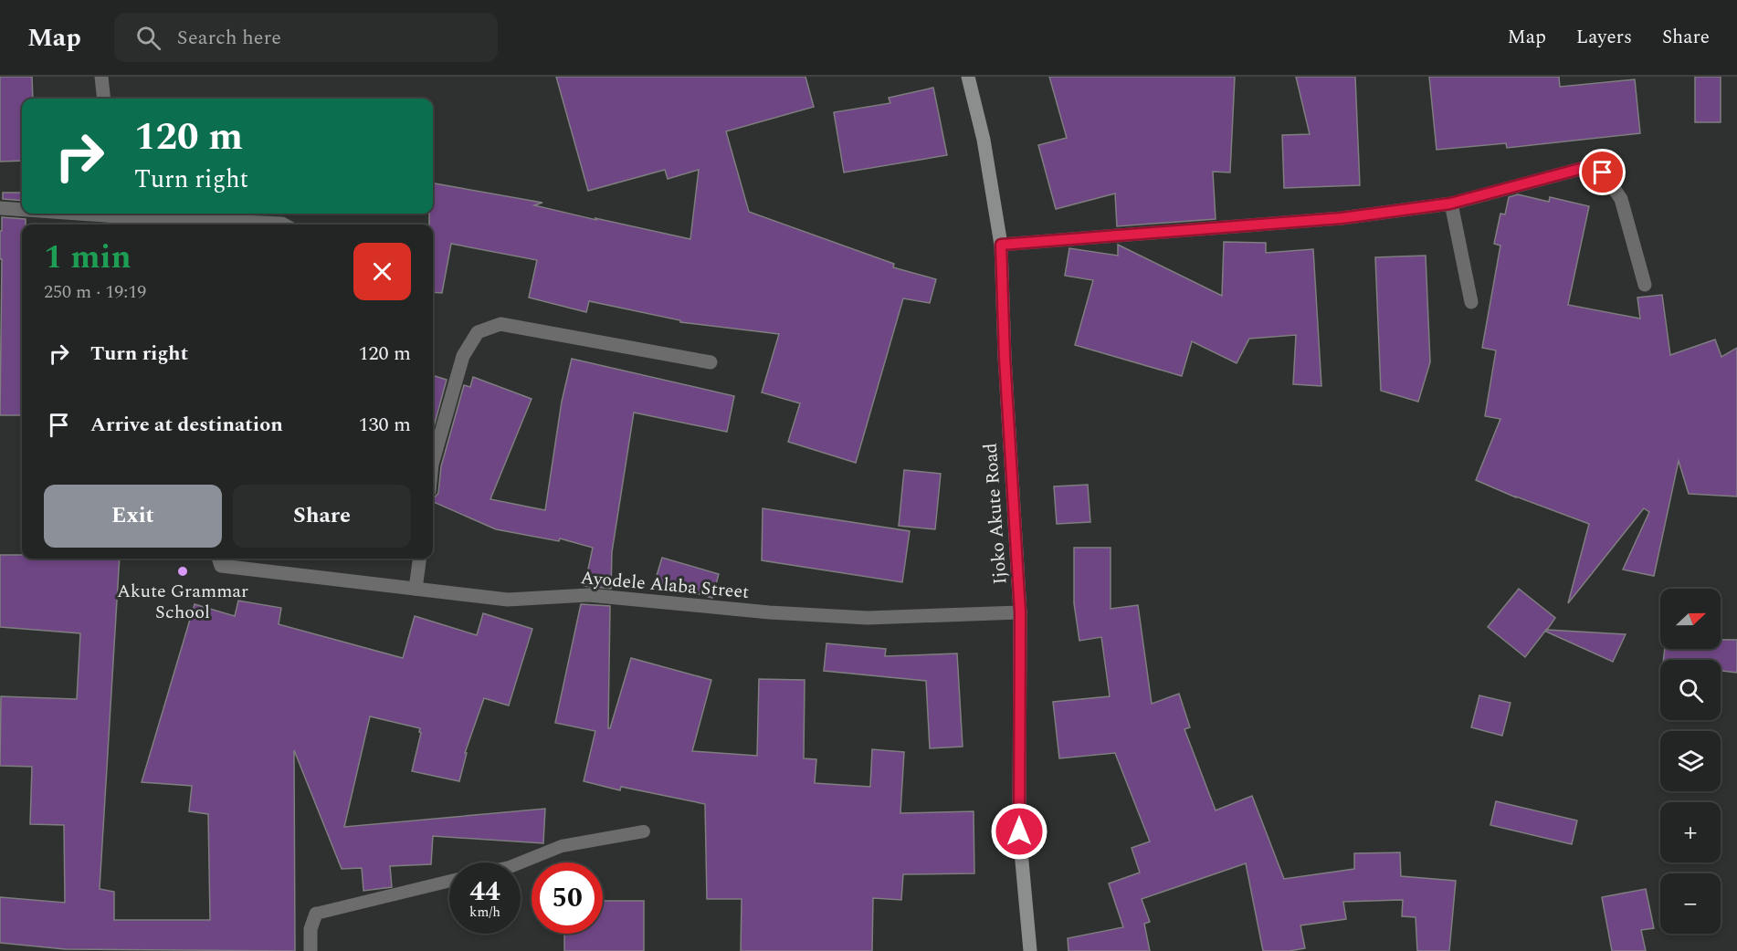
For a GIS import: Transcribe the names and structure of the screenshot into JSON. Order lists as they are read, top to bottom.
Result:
{
  "streets": {
    "main road": ["Ijoko Akute Road"],
    "street": ["Ayodele Alaba Street"]
  },
  "crossings": [
    ["Ijoko Akute Road", "Ayodele Alaba Street"]
  ],
  "places": ["Akute Grammar School"],
  "north": "right",
  "page": {
    "header": "Map",
    "search": "Search here",
    "nav": ["Map", "Layers", "Share"],
    "turn": ["120 m", "Turn right"],
    "heading": ["1 min", "250 m · 19:19"],
    "list": [
      {
        "name": "Turn right",
        "value": "120 m"
      },
      {
        "name": "Arrive at destination",
        "value": "130 m"
      }
    ],
    "buttons": ["Exit", "Share"],
    "map_buttons": ["+", "−"],
    "speed": "44 km/h",
    "limit": "50"
  }
}
